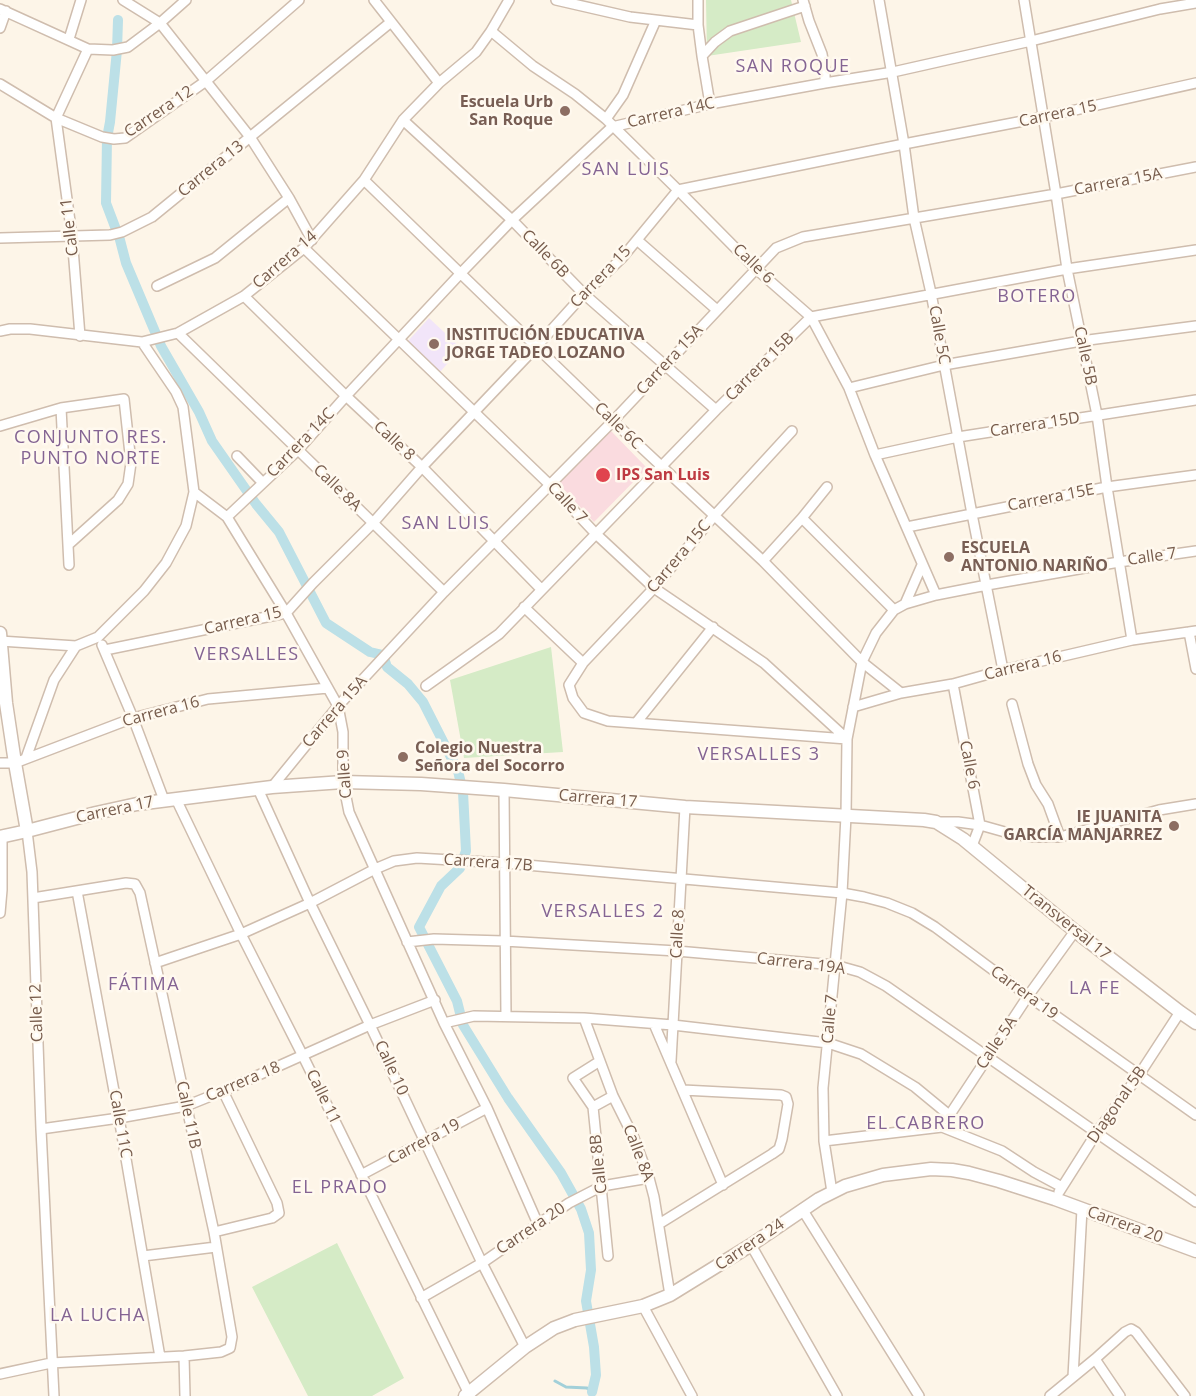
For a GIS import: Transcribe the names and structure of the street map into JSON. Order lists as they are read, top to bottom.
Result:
{
  "streets": {
    "street": [
      "Carrera 12",
      "Carrera 14C",
      "Carrera 15",
      "Carrera 13",
      "Carrera 15A",
      "Calle 11",
      "Calle 6B",
      "Carrera 14",
      "Calle 6",
      "Calle 5C",
      "Calle 5B",
      "Carrera 15B",
      "Carrera 15D",
      "Calle 6C",
      "Calle 8",
      "Calle 8A",
      "Carrera 15E",
      "Calle 7",
      "Carrera 15C",
      "Carrera 16",
      "Calle 9",
      "Carrera 17",
      "Carrera 17B",
      "Transversal 17",
      "Carrera 19A",
      "Carrera 19",
      "Calle 12",
      "Calle 5A",
      "Calle 10",
      "Carrera 18",
      "Diagonal 5B",
      "Calle 11B",
      "Calle 11C",
      "Calle 8B",
      "Carrera 20",
      "Carrera 24"
    ]
  },
  "crossings": [
    ["Carrera 12", "Calle 11"],
    ["Carrera 14C", "Calle 6B"],
    ["Carrera 14C", "Calle 6"],
    ["Carrera 14C", "Calle 5C"],
    ["Carrera 14C", "Calle 5B"],
    ["Carrera 14C", "Calle 6C"],
    ["Carrera 14C", "Calle 8"],
    ["Carrera 14C", "Calle 8A"],
    ["Carrera 14C", "Calle 7"],
    ["Carrera 14C", "Calle 9"],
    ["Carrera 15", "Calle 11"],
    ["Carrera 15", "Calle 6B"],
    ["Carrera 15", "Calle 6"],
    ["Carrera 15", "Calle 5C"],
    ["Carrera 15", "Calle 5B"],
    ["Carrera 15", "Calle 6C"],
    ["Carrera 15", "Calle 8"],
    ["Carrera 15", "Calle 8A"],
    ["Carrera 15", "Calle 7"],
    ["Carrera 15", "Calle 9"],
    ["Carrera 13", "Calle 11"],
    ["Carrera 15A", "Calle 6B"],
    ["Carrera 15A", "Calle 6"],
    ["Carrera 15A", "Calle 5C"],
    ["Carrera 15A", "Calle 5B"],
    ["Carrera 15A", "Calle 6C"],
    ["Carrera 15A", "Calle 8"],
    ["Carrera 15A", "Calle 8A"],
    ["Carrera 15A", "Calle 7"],
    ["Carrera 15A", "Calle 9"],
    ["Carrera 15A", "Carrera 17"],
    ["Calle 11", "Carrera 14"],
    ["Calle 11", "Carrera 16"],
    ["Calle 11", "Carrera 17"],
    ["Calle 11", "Carrera 17B"],
    ["Calle 11", "Carrera 19"],
    ["Calle 11", "Carrera 18"],
    ["Calle 11", "Carrera 20"],
    ["Calle 11", "Carrera 24"],
    ["Calle 6B", "Carrera 14"],
    ["Calle 6B", "Carrera 15B"],
    ["Carrera 14", "Calle 6"],
    ["Carrera 14", "Calle 6C"],
    ["Carrera 14", "Calle 8"],
    ["Carrera 14", "Calle 8A"],
    ["Carrera 14", "Calle 7"],
    ["Calle 6", "Carrera 15B"],
    ["Calle 6", "Carrera 15D"],
    ["Calle 6", "Carrera 15E"],
    ["Calle 6", "Calle 7"],
    ["Calle 6", "Carrera 16"],
    ["Calle 6", "Carrera 17"],
    ["Calle 5C", "Carrera 15D"],
    ["Calle 5C", "Carrera 15E"],
    ["Calle 5C", "Calle 7"],
    ["Calle 5C", "Carrera 16"],
    ["Calle 5B", "Carrera 15D"],
    ["Calle 5B", "Carrera 15E"],
    ["Calle 5B", "Calle 7"],
    ["Calle 5B", "Carrera 16"],
    ["Carrera 15B", "Calle 6C"],
    ["Carrera 15B", "Calle 8"],
    ["Carrera 15B", "Calle 7"],
    ["Calle 6C", "Calle 7"],
    ["Calle 6C", "Carrera 15C"],
    ["Calle 6C", "Carrera 16"],
    ["Calle 8", "Carrera 17"],
    ["Calle 8", "Carrera 17B"],
    ["Calle 8", "Carrera 19A"],
    ["Calle 8A", "Calle 8B"],
    ["Calle 8A", "Carrera 20"],
    ["Calle 8A", "Carrera 24"],
    ["Calle 7", "Carrera 15C"],
    ["Calle 7", "Carrera 16"],
    ["Calle 7", "Carrera 17"],
    ["Calle 7", "Carrera 17B"],
    ["Calle 7", "Carrera 19A"],
    ["Calle 7", "Carrera 19"],
    ["Calle 7", "Carrera 24"],
    ["Carrera 16", "Calle 9"],
    ["Carrera 16", "Calle 12"],
    ["Calle 9", "Carrera 17"],
    ["Calle 9", "Carrera 17B"],
    ["Calle 9", "Carrera 19A"],
    ["Calle 9", "Carrera 19"],
    ["Calle 9", "Carrera 18"],
    ["Calle 9", "Carrera 20"],
    ["Carrera 17", "Transversal 17"],
    ["Carrera 17", "Calle 12"],
    ["Carrera 17", "Calle 10"],
    ["Carrera 17B", "Carrera 19"],
    ["Carrera 17B", "Calle 10"],
    ["Carrera 17B", "Calle 11B"],
    ["Transversal 17", "Calle 5A"],
    ["Transversal 17", "Diagonal 5B"],
    ["Carrera 19A", "Calle 5A"],
    ["Carrera 19A", "Diagonal 5B"],
    ["Carrera 19", "Calle 5A"],
    ["Carrera 19", "Calle 10"],
    ["Carrera 19", "Diagonal 5B"],
    ["Calle 12", "Carrera 18"],
    ["Calle 10", "Carrera 18"],
    ["Calle 10", "Carrera 20"],
    ["Calle 10", "Carrera 24"],
    ["Carrera 18", "Calle 11B"],
    ["Carrera 18", "Calle 11C"],
    ["Diagonal 5B", "Carrera 20"],
    ["Diagonal 5B", "Carrera 24"],
    ["Calle 11B", "Calle 11C"],
    ["Calle 8B", "Carrera 20"],
    ["Carrera 20", "Carrera 24"]
  ],
  "districts": [
    "SAN ROQUE",
    "SAN LUIS",
    "BOTERO",
    "CONJUNTO RES. PUNTO NORTE",
    "SAN LUIS",
    "VERSALLES",
    "VERSALLES 3",
    "VERSALLES 2",
    "FÁTIMA",
    "LA FE",
    "EL CABRERO",
    "EL PRADO",
    "LA LUCHA"
  ],
  "places": [
    "Escuela Urb San Roque",
    "INSTITUCIÓN EDUCATIVA JORGE TADEO LOZANO",
    "IPS San Luis",
    "ESCUELA ANTONIO NARIÑO",
    "Colegio Nuestra Señora del Socorro",
    "IE JUANITA GARCÍA MANJARREZ"
  ]
}
